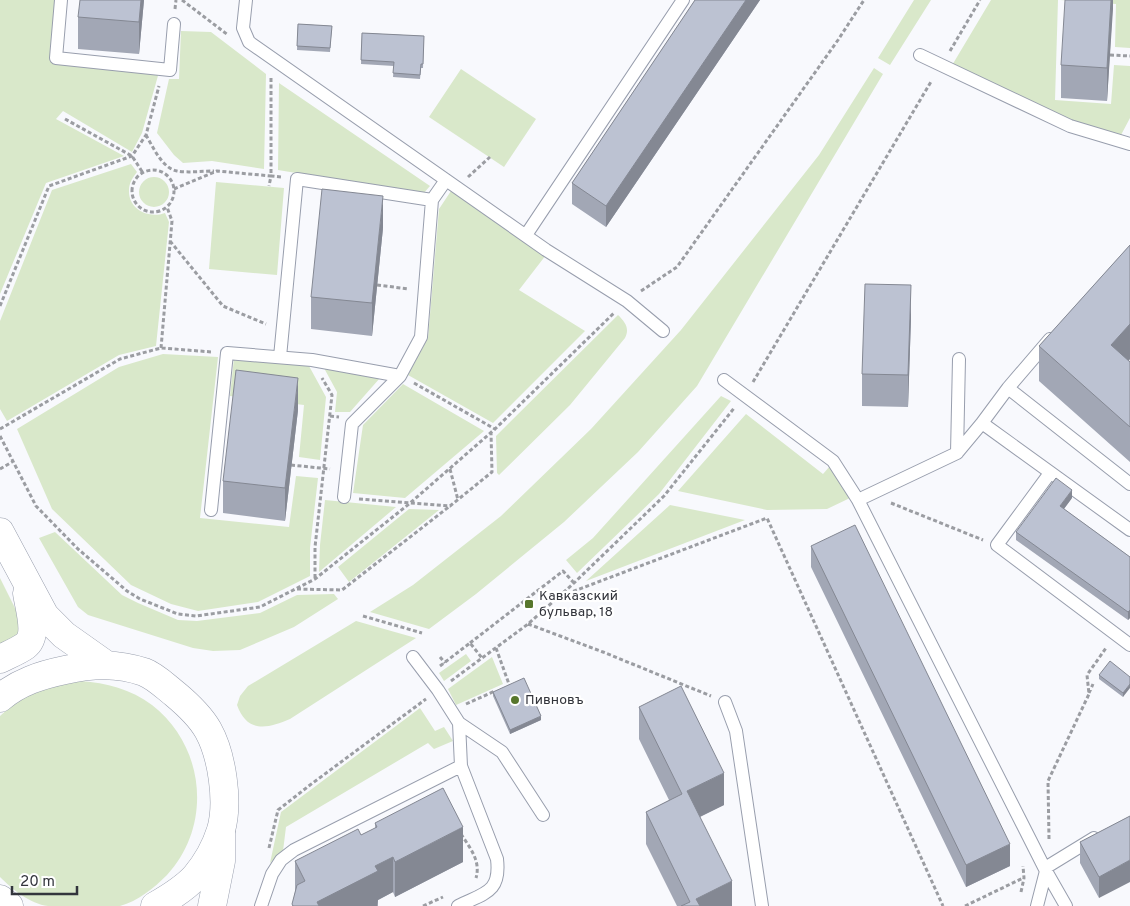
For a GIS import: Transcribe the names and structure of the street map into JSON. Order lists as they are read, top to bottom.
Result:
{
  "places": {
    "transit": ["Кавказский бульвар, 18"],
    "other": ["Пивновъ"]
  },
  "scale_bar": "20 m"
}
